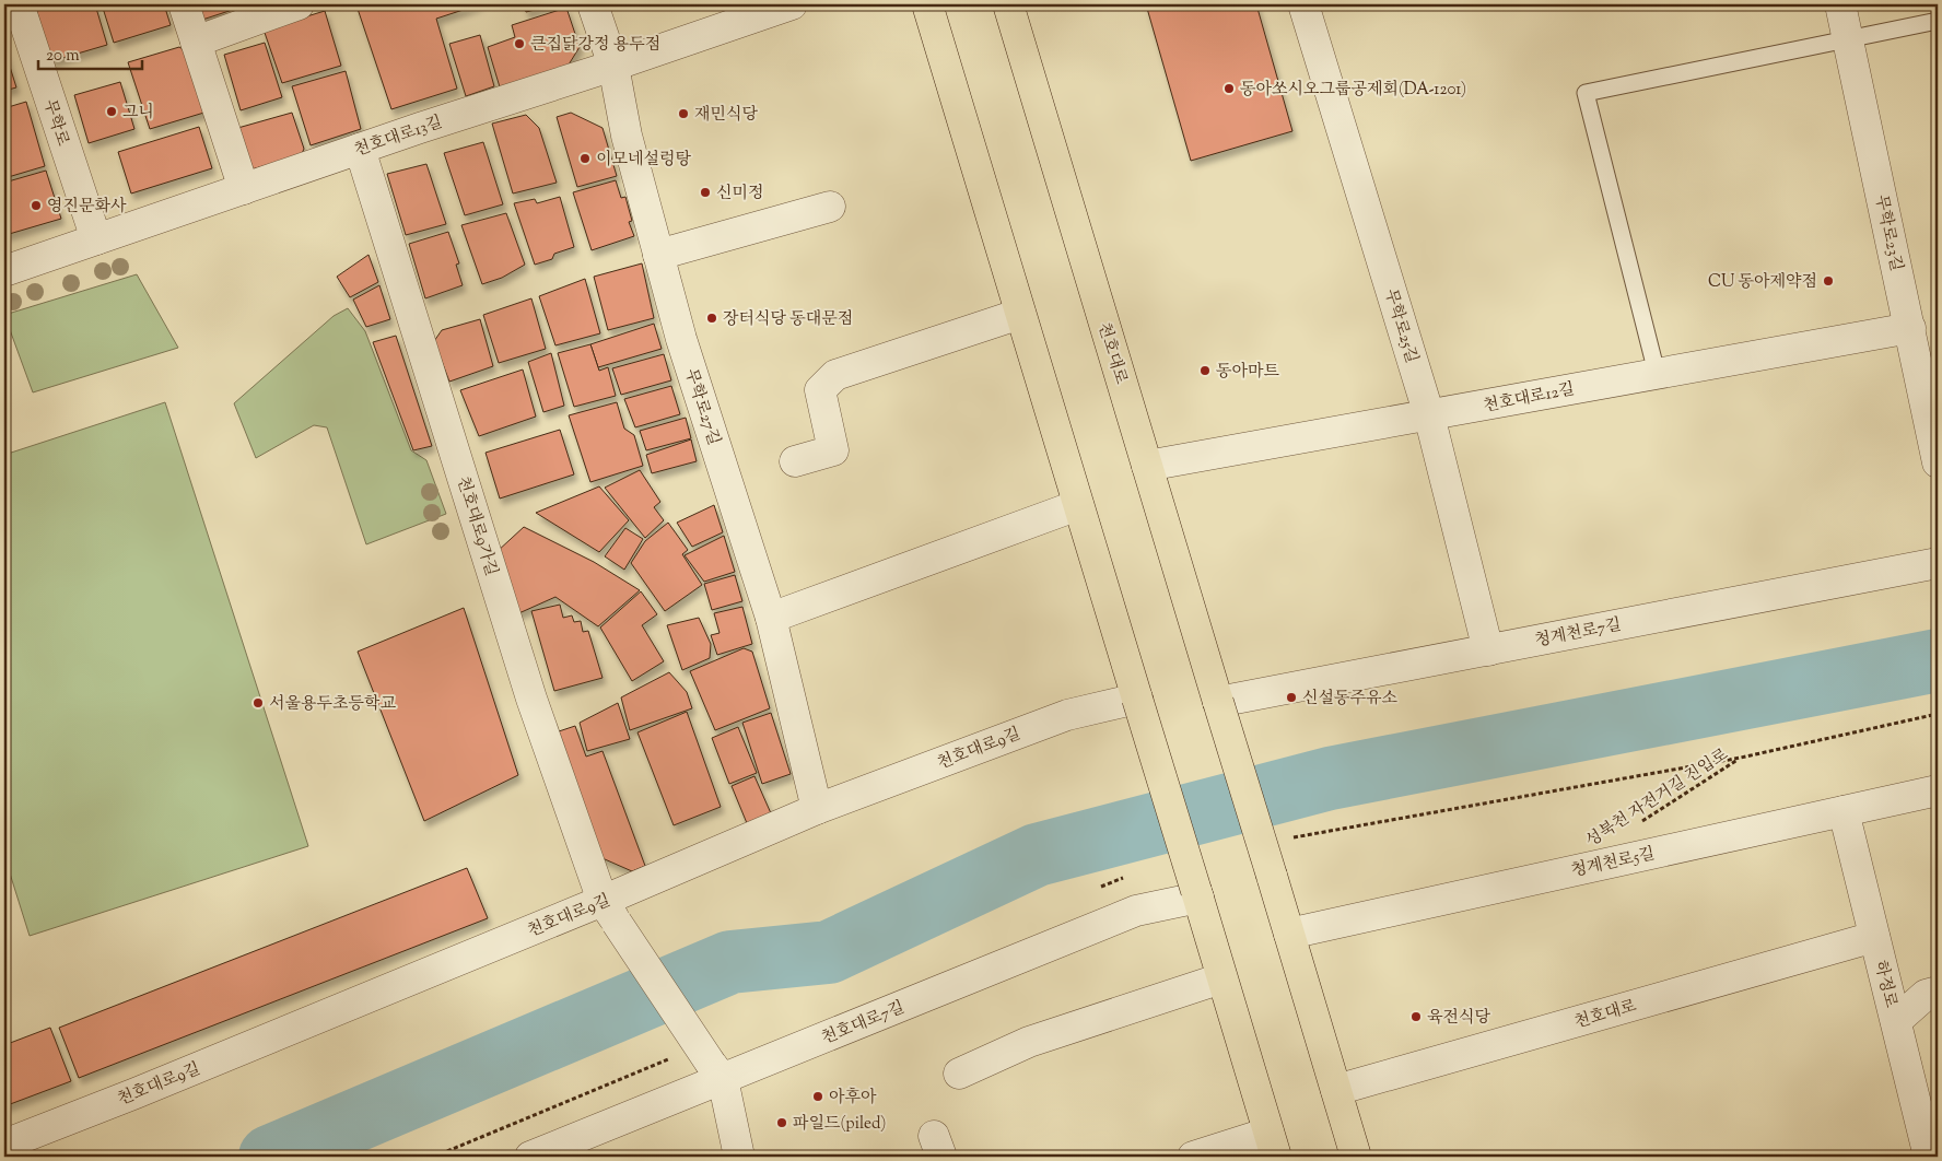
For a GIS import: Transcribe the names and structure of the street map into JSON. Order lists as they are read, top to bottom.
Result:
{
  "streets": {
    "main road": ["천호대로"],
    "street": [
      "무학로",
      "천호대로13길",
      "무학로23길",
      "무학로25길",
      "천호대로12길",
      "무학로27길",
      "천호대로9가길",
      "청계천로7길",
      "천호대로9길",
      "청계천로5길",
      "하정로",
      "천호대로7길"
    ],
    "path": ["성북천 자전거길 진입로"]
  },
  "crossings": [
    ["무학로", "천호대로13길"],
    ["천호대로13길", "무학로27길"],
    ["천호대로13길", "천호대로9가길"],
    ["무학로23길", "천호대로12길"],
    ["무학로25길", "천호대로12길"],
    ["무학로25길", "청계천로7길"],
    ["천호대로", "천호대로12길"],
    ["천호대로", "청계천로7길"],
    ["천호대로", "청계천로5길"],
    ["천호대로", "하정로"],
    ["무학로27길", "천호대로9길"],
    ["천호대로9가길", "천호대로9길"],
    ["천호대로9가길", "천호대로7길"],
    ["청계천로5길", "하정로"]
  ],
  "places": [
    "큰집닭강정 용두점",
    "동아쏘시오그룹공제회(DA-1201)",
    "그니",
    "재민식당",
    "이모네설렁탕",
    "신미정",
    "영진문화사",
    "CU 동아제약점",
    "장터식당 동대문점",
    "동아마트",
    "신설동주유소",
    "서울용두초등학교",
    "육전식당",
    "아후아",
    "파일드(piled)"
  ],
  "scale_bar": "20 m"
}
